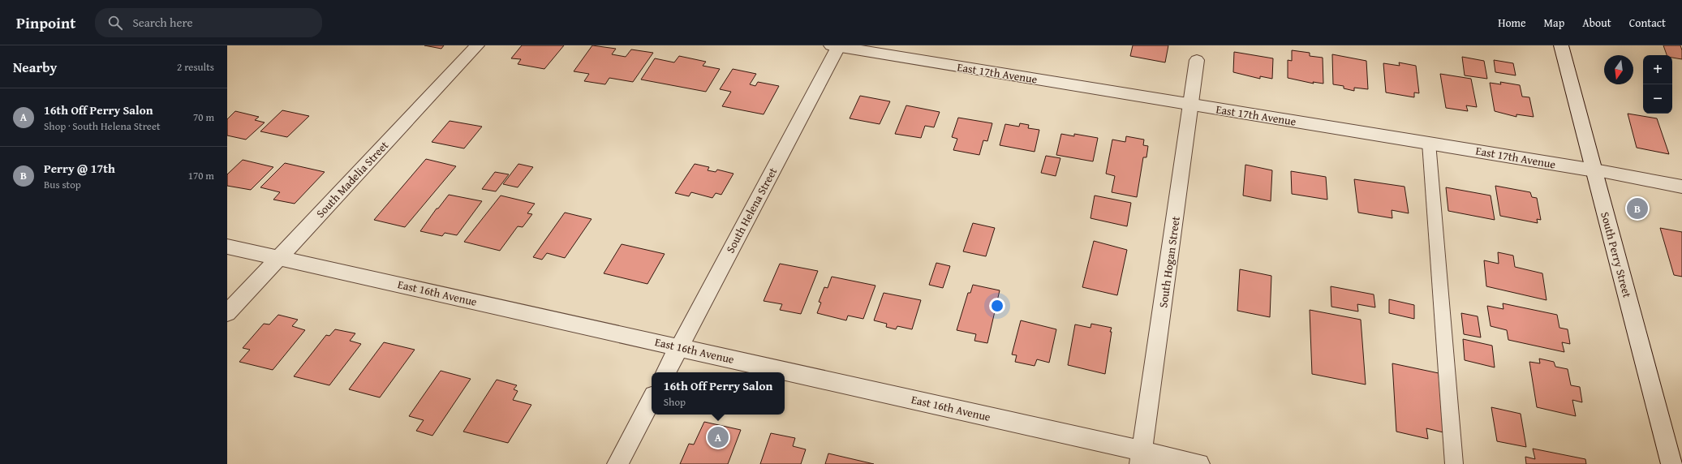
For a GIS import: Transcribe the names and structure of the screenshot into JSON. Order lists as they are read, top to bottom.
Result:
{
  "streets": {
    "street": [
      "East 17th Avenue",
      "South Madelia Street",
      "South Helena Street",
      "South Perry Street",
      "South Hogan Street",
      "East 16th Avenue"
    ]
  },
  "crossings": [
    ["East 17th Avenue", "South Helena Street"],
    ["East 17th Avenue", "South Perry Street"],
    ["East 17th Avenue", "South Hogan Street"],
    ["South Madelia Street", "East 16th Avenue"],
    ["South Helena Street", "East 16th Avenue"],
    ["South Hogan Street", "East 16th Avenue"]
  ],
  "north": "bottom",
  "page": {
    "header": "Pinpoint",
    "search": "Search here",
    "nav": [
      "Home",
      "Map",
      "About",
      "Contact"
    ],
    "heading": ["Nearby", "2 results"],
    "map_buttons": ["+", "−"],
    "list": [
      {
        "mark": "A",
        "name": "16th Off Perry Salon",
        "note": "Shop · South Helena Street",
        "value": "70 m"
      },
      {
        "mark": "B",
        "name": "Perry @ 17th",
        "note": "Bus stop",
        "value": "170 m"
      }
    ],
    "pins": ["B", "A"],
    "popup": ["16th Off Perry Salon", "Shop"]
  }
}
